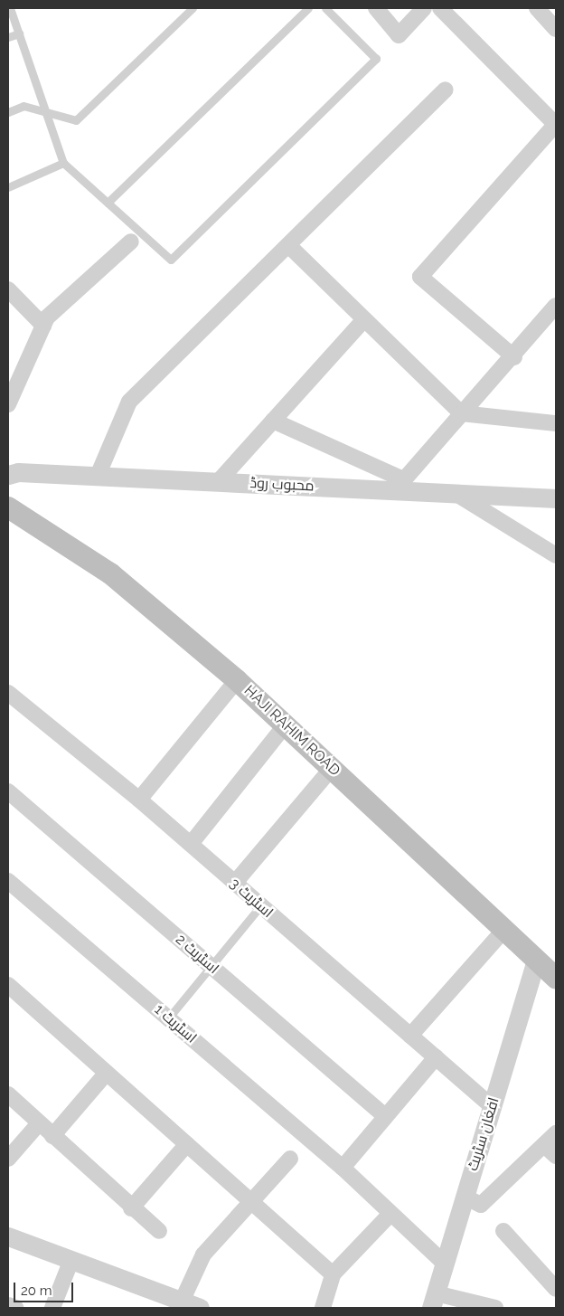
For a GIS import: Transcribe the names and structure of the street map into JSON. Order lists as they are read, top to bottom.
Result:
{
  "streets": {
    "main road": ["HAJI RAHIM ROAD"],
    "street": [
      "محبوب روڈ",
      "اسٹریٹ 3",
      "اسٹریٹ 2",
      "اسٹریٹ 1",
      "افغان سٹریٹ"
    ]
  },
  "crossings": [
    ["HAJI RAHIM ROAD", "افغان سٹریٹ"],
    ["اسٹریٹ 3", "افغان سٹریٹ"],
    ["اسٹریٹ 1", "افغان سٹریٹ"]
  ],
  "scale_bar": "20 m"
}
